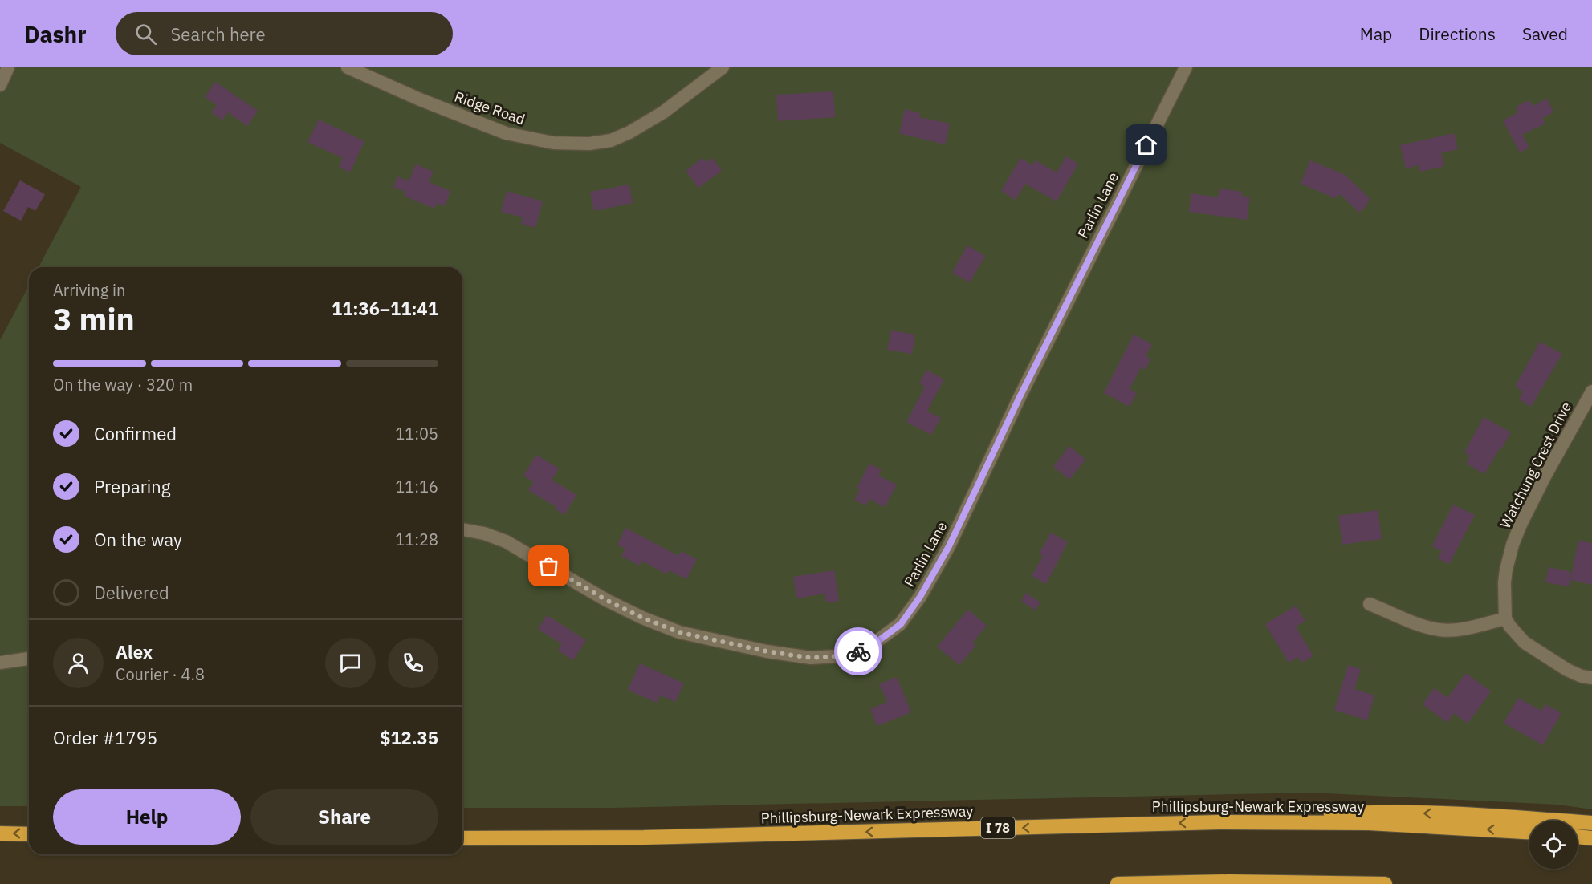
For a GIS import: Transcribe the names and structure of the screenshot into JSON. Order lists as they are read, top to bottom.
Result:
{
  "streets": {
    "highway": ["Phillipsburg-Newark Expressway", "I 78"],
    "street": ["Ridge Road", "Parlin Lane", "Watchung Crest Drive"]
  },
  "page": {
    "header": "Dashr",
    "search": "Search here",
    "nav": ["Map", "Directions", "Saved"],
    "heading": ["3 min", "Arriving in", "11:36–11:41"],
    "panel": [
      "Alex",
      "Courier · 4.8",
      "Order #1795",
      "$12.35"
    ],
    "bar": "On the way · 320 m",
    "list": [
      ["Confirmed", "11:05"],
      ["Preparing", "11:16"],
      ["On the way", "11:28"],
      "Delivered"
    ],
    "buttons": ["Help", "Share"]
  }
}
